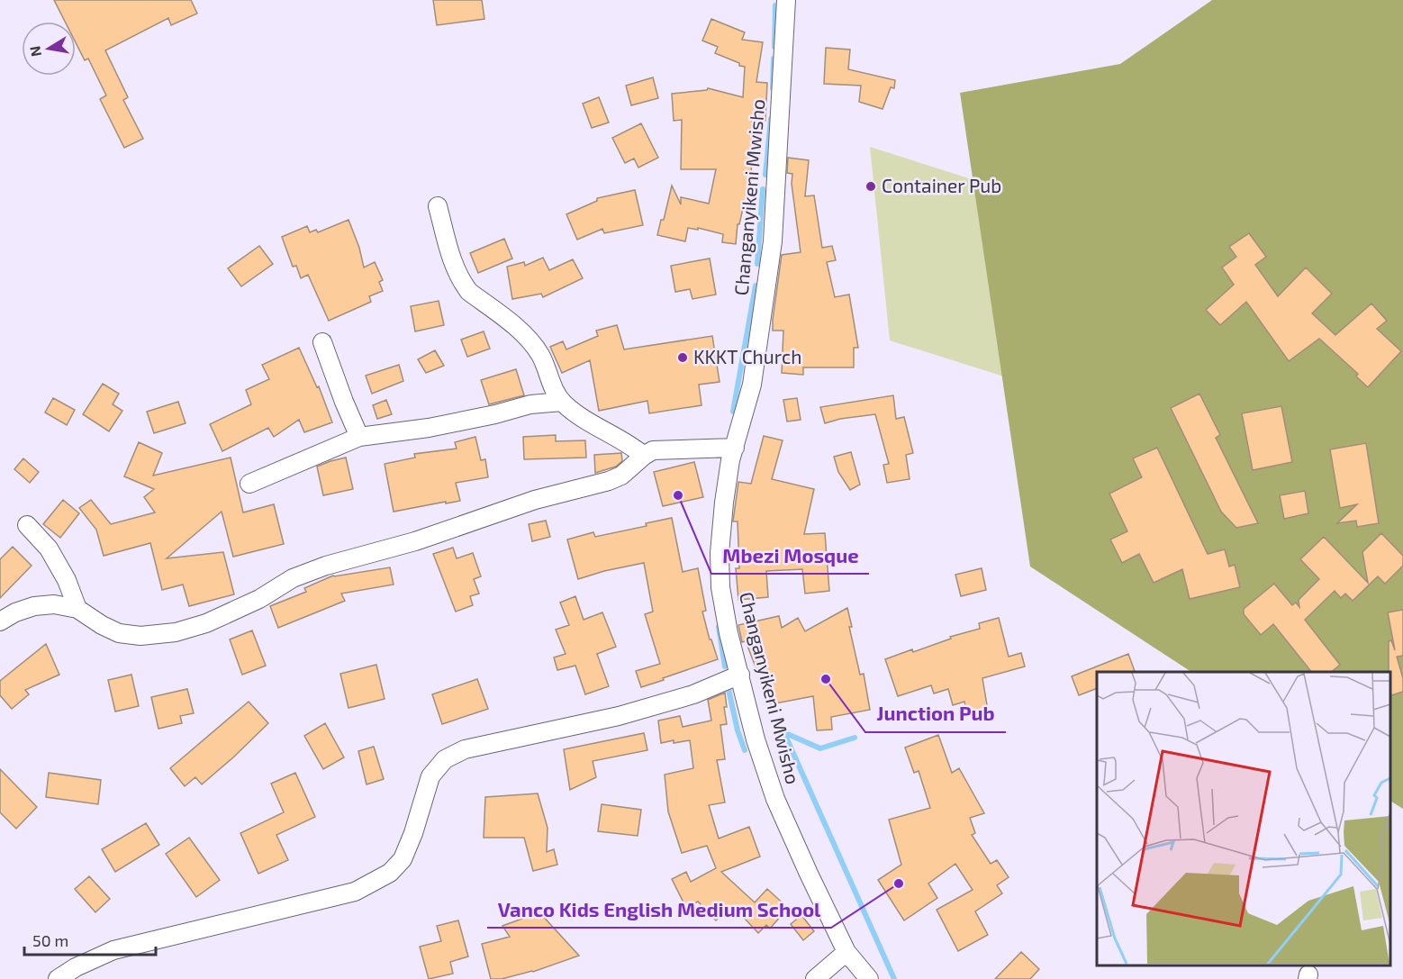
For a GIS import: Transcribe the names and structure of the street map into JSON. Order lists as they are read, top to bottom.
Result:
{
  "streets": {
    "street": ["Changanyikeni Mwisho"]
  },
  "places": [
    "Container Pub",
    "KKKT Church",
    "Mbezi Mosque",
    "Junction Pub",
    "Vanco Kids English Medium School"
  ],
  "scale_bar": "50 m",
  "north": "left"
}
